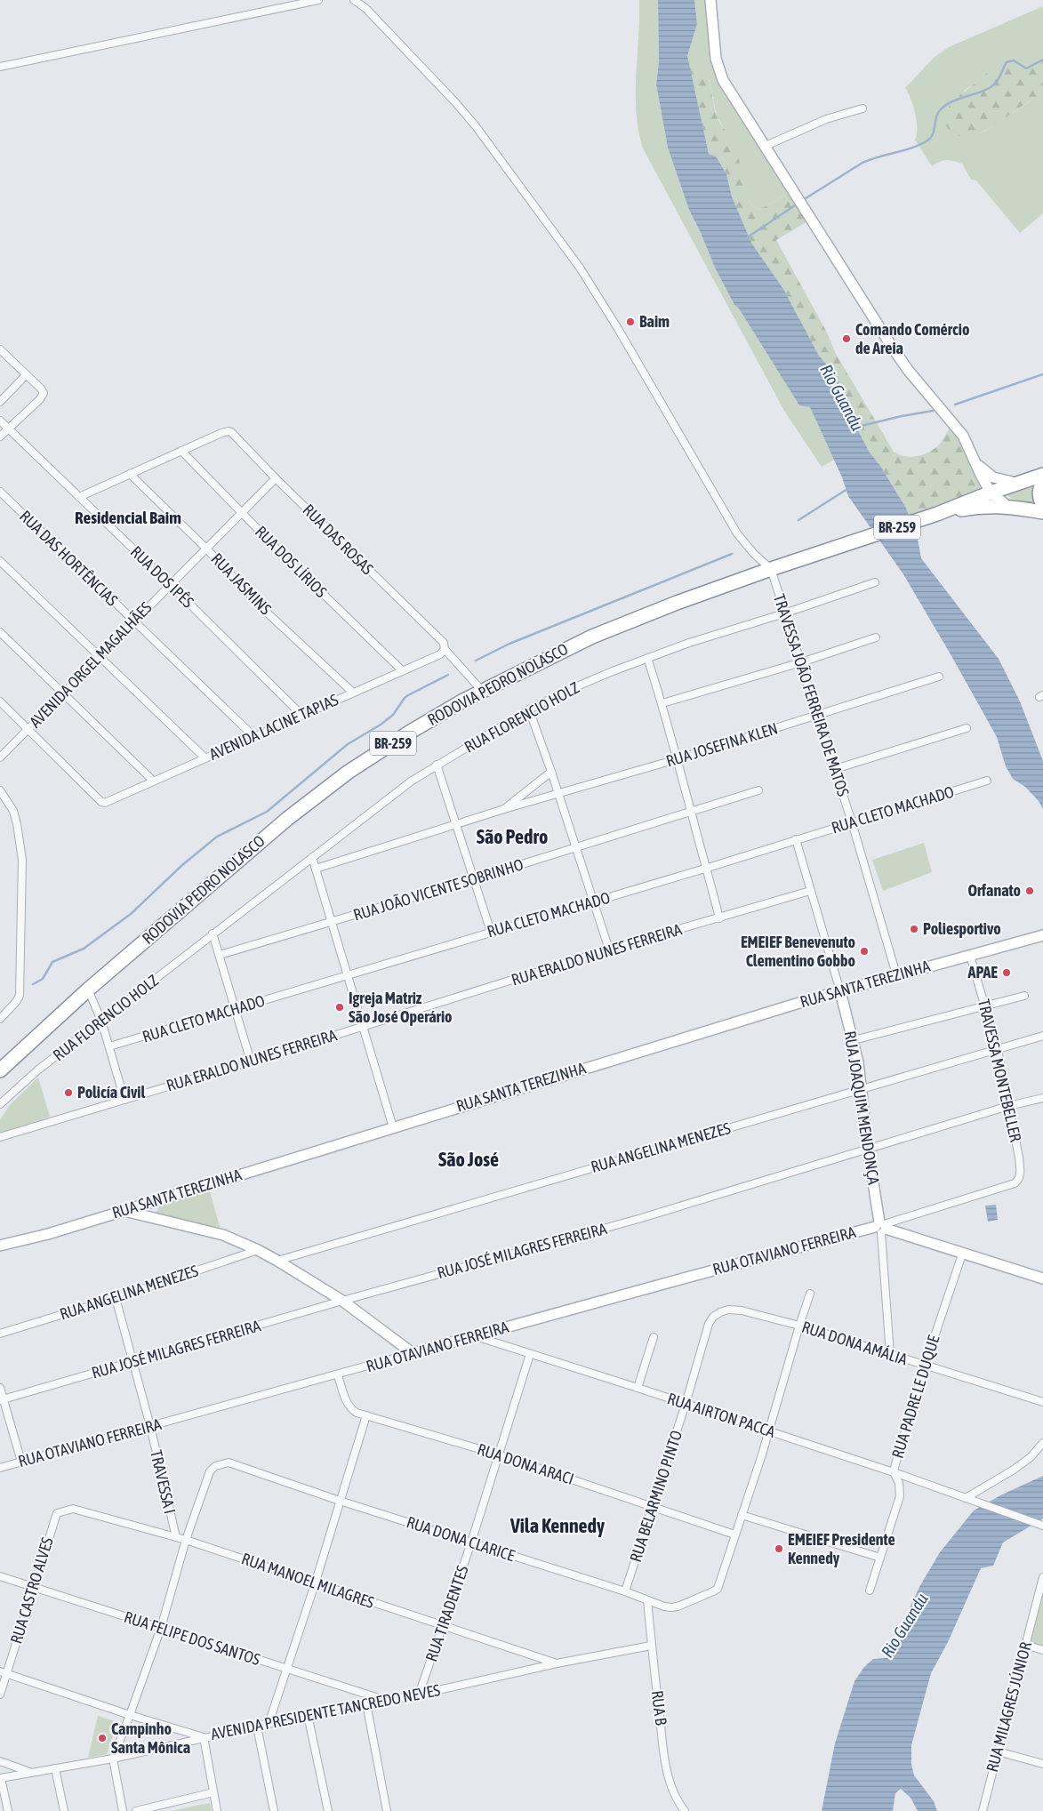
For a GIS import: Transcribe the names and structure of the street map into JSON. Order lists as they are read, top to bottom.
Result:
{
  "streets": {
    "highway": ["BR-259", "RODOVIA PEDRO NOLASCO"],
    "street": [
      "RUA DAS ROSAS",
      "RUA DAS HORTÊNCIAS",
      "RUA DOS LÍRIOS",
      "RUA DOS IPÊS",
      "RUA JASMINS",
      "AVENIDA ORGEL MAGALHÃES",
      "TRAVESSA JOÃO FERREIRA DE MATOS",
      "RUA FLORENCIO HOLZ",
      "AVENIDA LACINE TAPIAS",
      "RUA JOSEFINA KLEN",
      "RUA CLETO MACHADO",
      "RUA JOÃO VICENTE SOBRINHO",
      "RUA ERALDO NUNES FERREIRA",
      "RUA SANTA TEREZINHA",
      "TRAVESSA MONTEBELLER",
      "RUA JOAQUIM MENDONÇA",
      "RUA ANGELINA MENEZES",
      "RUA JOSÉ MILAGRES FERREIRA",
      "RUA OTAVIANO FERREIRA",
      "RUA DONA AMÁLIA",
      "RUA PADRE LE DUQUE",
      "RUA AIRTON PACCA",
      "RUA DONA ARACI",
      "TRAVESSA I",
      "RUA BELARMINO PINTO",
      "RUA DONA CLARICE",
      "RUA MANOEL MILAGRES",
      "RUA CASTRO ALVES",
      "RUA TIRADENTES",
      "RUA FELIPE DOS SANTOS",
      "RUA MILAGRES JÚNIOR",
      "RUA B",
      "AVENIDA PRESIDENTE TANCREDO NEVES"
    ]
  },
  "crossings": [
    ["RUA DAS ROSAS", "RUA DOS LÍRIOS"],
    ["RUA DAS ROSAS", "AVENIDA ORGEL MAGALHÃES"],
    ["RUA DAS ROSAS", "RODOVIA PEDRO NOLASCO"],
    ["RUA DAS ROSAS", "AVENIDA LACINE TAPIAS"],
    ["RUA DAS HORTÊNCIAS", "AVENIDA ORGEL MAGALHÃES"],
    ["RUA DAS HORTÊNCIAS", "AVENIDA LACINE TAPIAS"],
    ["RUA DOS LÍRIOS", "AVENIDA ORGEL MAGALHÃES"],
    ["RUA DOS LÍRIOS", "AVENIDA LACINE TAPIAS"],
    ["RUA DOS IPÊS", "AVENIDA ORGEL MAGALHÃES"],
    ["RUA DOS IPÊS", "AVENIDA LACINE TAPIAS"],
    ["RUA JASMINS", "AVENIDA ORGEL MAGALHÃES"],
    ["RUA JASMINS", "AVENIDA LACINE TAPIAS"],
    ["AVENIDA ORGEL MAGALHÃES", "AVENIDA LACINE TAPIAS"],
    ["RODOVIA PEDRO NOLASCO", "TRAVESSA JOÃO FERREIRA DE MATOS"],
    ["TRAVESSA JOÃO FERREIRA DE MATOS", "RUA FLORENCIO HOLZ"],
    ["TRAVESSA JOÃO FERREIRA DE MATOS", "RUA JOSEFINA KLEN"],
    ["TRAVESSA JOÃO FERREIRA DE MATOS", "RUA CLETO MACHADO"],
    ["TRAVESSA JOÃO FERREIRA DE MATOS", "RUA SANTA TEREZINHA"],
    ["RUA CLETO MACHADO", "RUA JOAQUIM MENDONÇA"],
    ["RUA ERALDO NUNES FERREIRA", "RUA JOAQUIM MENDONÇA"],
    ["RUA SANTA TEREZINHA", "TRAVESSA MONTEBELLER"],
    ["RUA SANTA TEREZINHA", "RUA JOAQUIM MENDONÇA"],
    ["TRAVESSA MONTEBELLER", "RUA ANGELINA MENEZES"],
    ["TRAVESSA MONTEBELLER", "RUA JOSÉ MILAGRES FERREIRA"],
    ["TRAVESSA MONTEBELLER", "RUA OTAVIANO FERREIRA"],
    ["RUA JOAQUIM MENDONÇA", "RUA ANGELINA MENEZES"],
    ["RUA JOAQUIM MENDONÇA", "RUA JOSÉ MILAGRES FERREIRA"],
    ["RUA JOAQUIM MENDONÇA", "RUA OTAVIANO FERREIRA"],
    ["RUA JOAQUIM MENDONÇA", "RUA DONA AMÁLIA"],
    ["RUA ANGELINA MENEZES", "TRAVESSA I"],
    ["RUA JOSÉ MILAGRES FERREIRA", "TRAVESSA I"],
    ["RUA OTAVIANO FERREIRA", "RUA AIRTON PACCA"],
    ["RUA OTAVIANO FERREIRA", "RUA DONA ARACI"],
    ["RUA OTAVIANO FERREIRA", "TRAVESSA I"],
    ["RUA DONA AMÁLIA", "RUA PADRE LE DUQUE"],
    ["RUA DONA AMÁLIA", "RUA BELARMINO PINTO"],
    ["RUA PADRE LE DUQUE", "RUA AIRTON PACCA"],
    ["RUA AIRTON PACCA", "RUA BELARMINO PINTO"],
    ["RUA AIRTON PACCA", "RUA TIRADENTES"],
    ["RUA DONA ARACI", "RUA BELARMINO PINTO"],
    ["RUA DONA ARACI", "RUA DONA CLARICE"],
    ["RUA DONA ARACI", "RUA TIRADENTES"],
    ["TRAVESSA I", "RUA MANOEL MILAGRES"],
    ["RUA BELARMINO PINTO", "RUA DONA CLARICE"],
    ["RUA DONA CLARICE", "RUA MANOEL MILAGRES"],
    ["RUA DONA CLARICE", "RUA TIRADENTES"],
    ["RUA DONA CLARICE", "RUA B"],
    ["RUA MANOEL MILAGRES", "RUA CASTRO ALVES"],
    ["RUA MANOEL MILAGRES", "RUA TIRADENTES"],
    ["RUA MANOEL MILAGRES", "AVENIDA PRESIDENTE TANCREDO NEVES"],
    ["RUA CASTRO ALVES", "RUA FELIPE DOS SANTOS"],
    ["RUA TIRADENTES", "AVENIDA PRESIDENTE TANCREDO NEVES"],
    ["RUA FELIPE DOS SANTOS", "AVENIDA PRESIDENTE TANCREDO NEVES"],
    ["RUA B", "AVENIDA PRESIDENTE TANCREDO NEVES"]
  ],
  "districts": [
    "Residencial Baim",
    "São Pedro",
    "São José",
    "Vila Kennedy"
  ],
  "water": ["Rio Guandu"],
  "places": [
    "Baim",
    "Comando Comércio de Areia",
    "Orfanato",
    "Poliesportivo",
    "EMEIEF Benevenuto Clementino Gobbo",
    "APAE",
    "Igreja Matriz São José Operário",
    "Policía Civil",
    "EMEIEF Presidente Kennedy",
    "Campinho Santa Mônica"
  ]
}
